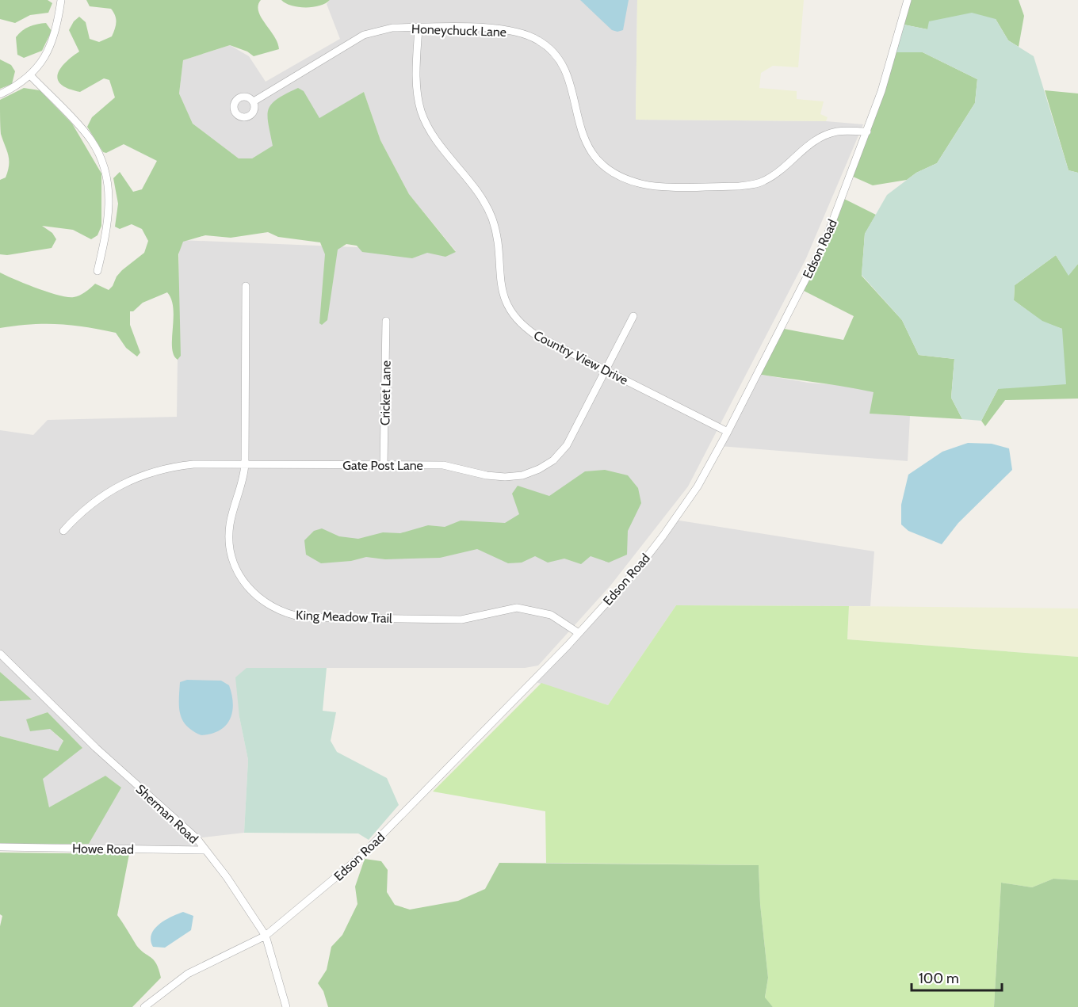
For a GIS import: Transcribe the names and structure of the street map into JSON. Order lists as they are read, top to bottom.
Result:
{
  "streets": {
    "street": [
      "Honeychuck Lane",
      "Edson Road",
      "Country View Drive",
      "Cricket Lane",
      "Gate Post Lane",
      "King Meadow Trail",
      "Sherman Road",
      "Howe Road"
    ]
  },
  "crossings": [
    ["Honeychuck Lane", "Edson Road"],
    ["Honeychuck Lane", "Country View Drive"],
    ["Edson Road", "Country View Drive"],
    ["Edson Road", "King Meadow Trail"],
    ["Edson Road", "Sherman Road"],
    ["Country View Drive", "Gate Post Lane"],
    ["Cricket Lane", "Gate Post Lane"],
    ["Gate Post Lane", "King Meadow Trail"],
    ["Sherman Road", "Howe Road"]
  ],
  "scale_bar": "100 m"
}
